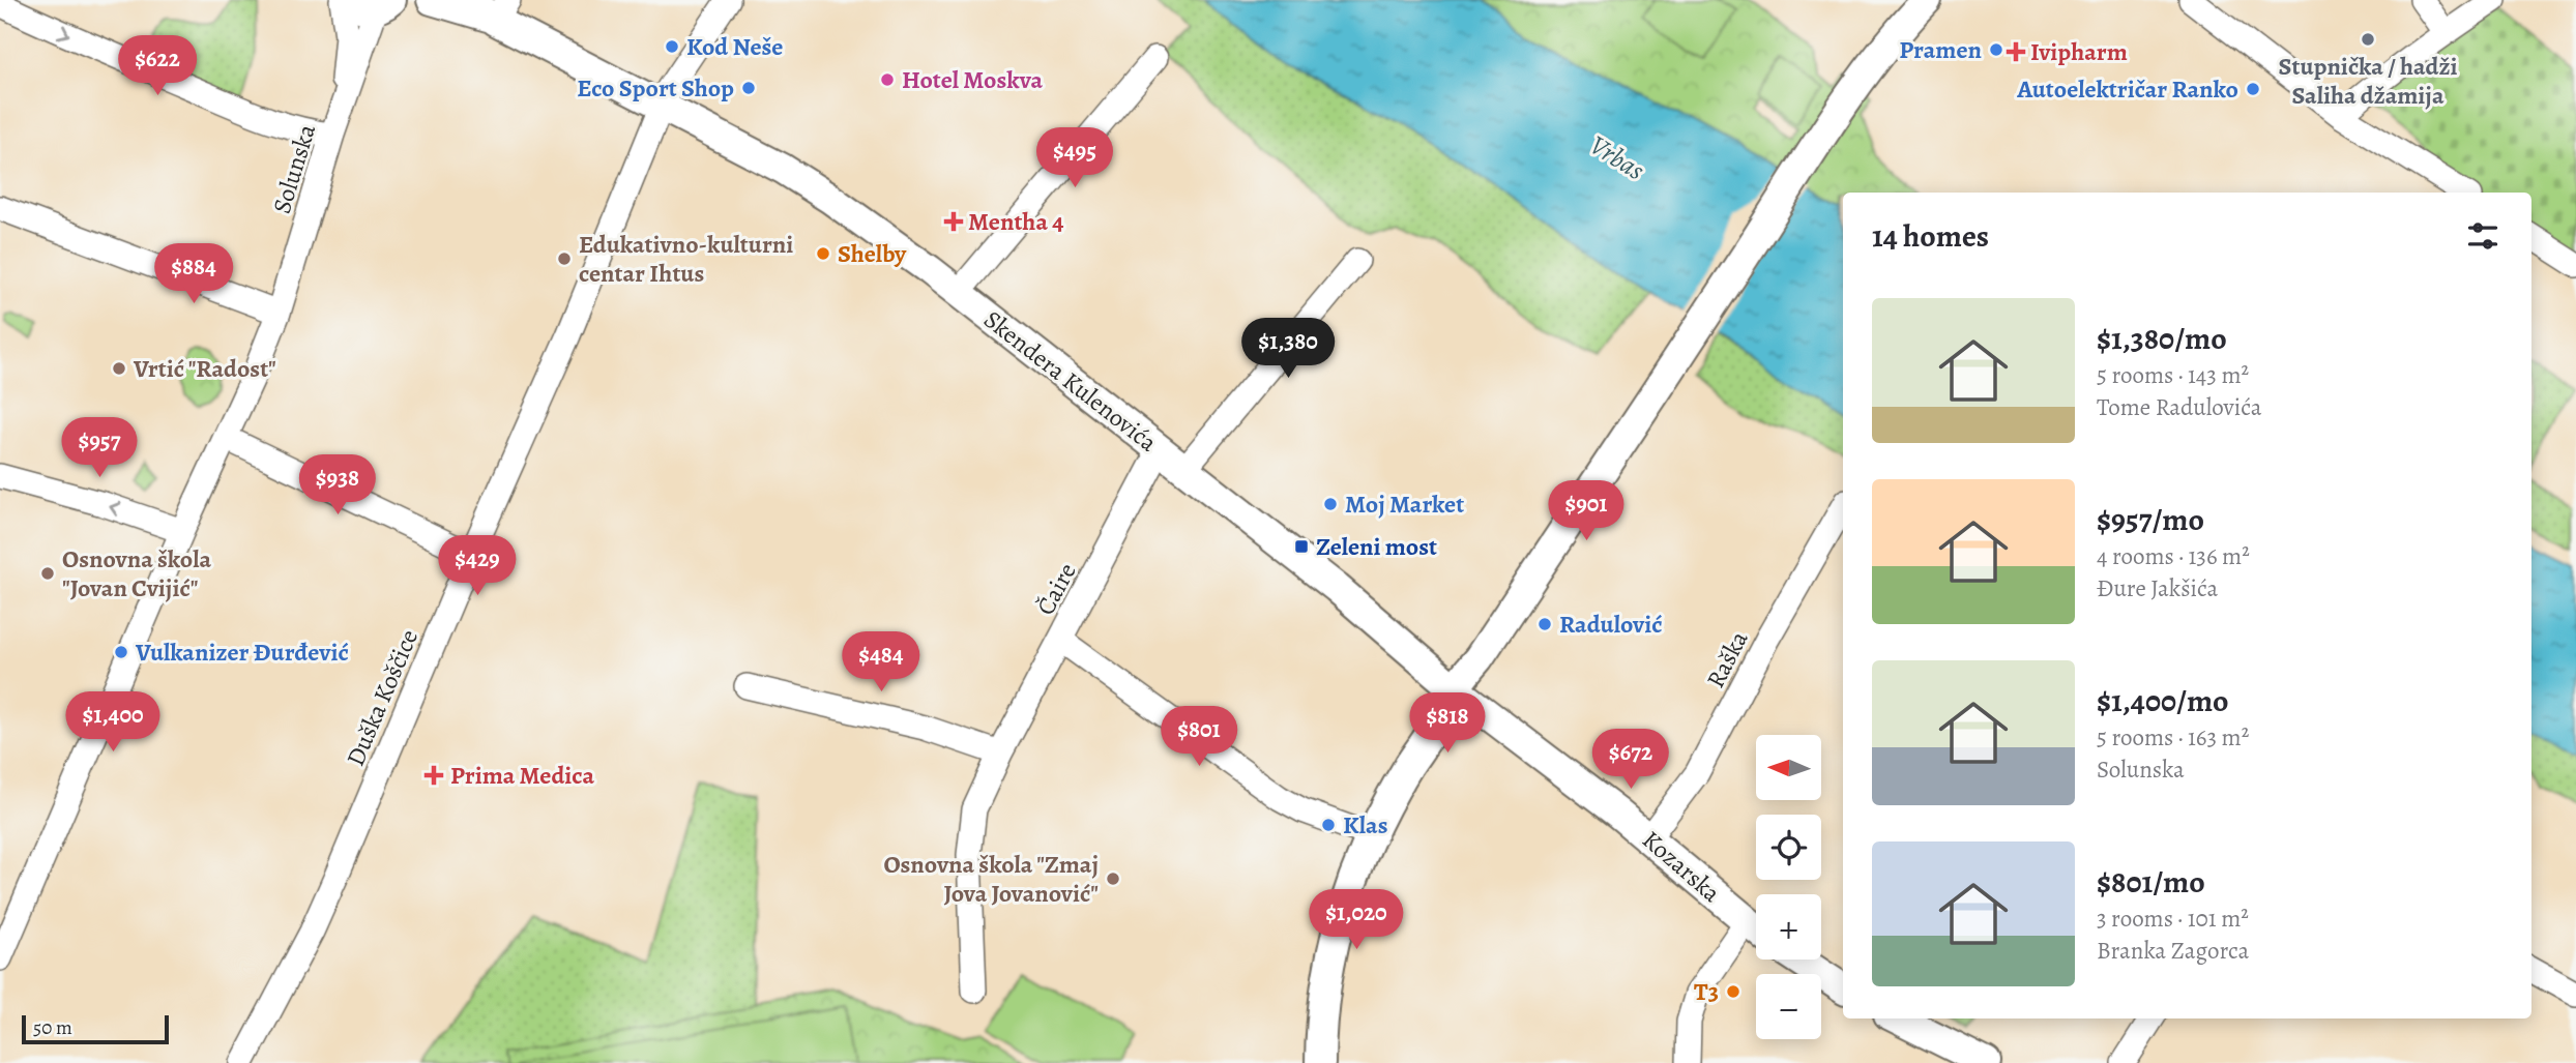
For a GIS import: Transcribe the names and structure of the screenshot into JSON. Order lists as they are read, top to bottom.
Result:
{
  "streets": {
    "main road": ["Skendera Kulenovića", "Kozarska"],
    "street": [
      "Solunska",
      "Čaire",
      "Raška",
      "Duška Koščice"
    ]
  },
  "crossings": [
    ["Skendera Kulenovića", "Čaire"],
    ["Skendera Kulenovića", "Duška Koščice"],
    ["Skendera Kulenovića", "Kozarska"],
    ["Raška", "Kozarska"]
  ],
  "water": ["Vrbas"],
  "places": {
    "other": [
      "Stupnička / hadži Saliha džamija",
      "Kod Neše",
      "Pramen",
      "Hotel Moskva",
      "Eco Sport Shop",
      "Autoelektričar Ranko",
      "Shelby",
      "Edukativno-kulturni centar Ihtus",
      "Vrtić \"Radost\"",
      "Moj Market",
      "Osnovna škola \"Jovan Cvijić\"",
      "Radulović",
      "Vulkanizer Đurđević",
      "Klas",
      "Osnovna škola \"Zmaj Jova Jovanović\"",
      "T3"
    ],
    "health": ["Ivipharm", "Mentha 4", "Prima Medica"],
    "transit": ["Zeleni most"]
  },
  "scale_bar": "50 m",
  "north": "left",
  "page": {
    "price": [
      "$622",
      "$495",
      "$884",
      "$1,380",
      "$957",
      "$938",
      "$901",
      "$429",
      "$484",
      "$1,400",
      "$818",
      "$801",
      "$672",
      "$1,020"
    ],
    "heading": "14 homes",
    "list": [
      {
        "name": "$1,380/mo",
        "note": "5 rooms · 143 m² · Tome Radulovića"
      },
      {
        "name": "$957/mo",
        "note": "4 rooms · 136 m² · Đure Jakšića"
      },
      {
        "name": "$1,400/mo",
        "note": "5 rooms · 163 m² · Solunska"
      },
      {
        "name": "$801/mo",
        "note": "3 rooms · 101 m² · Branka Zagorca"
      }
    ],
    "map_buttons": ["+", "−"],
    "scale": "50 m"
  }
}
